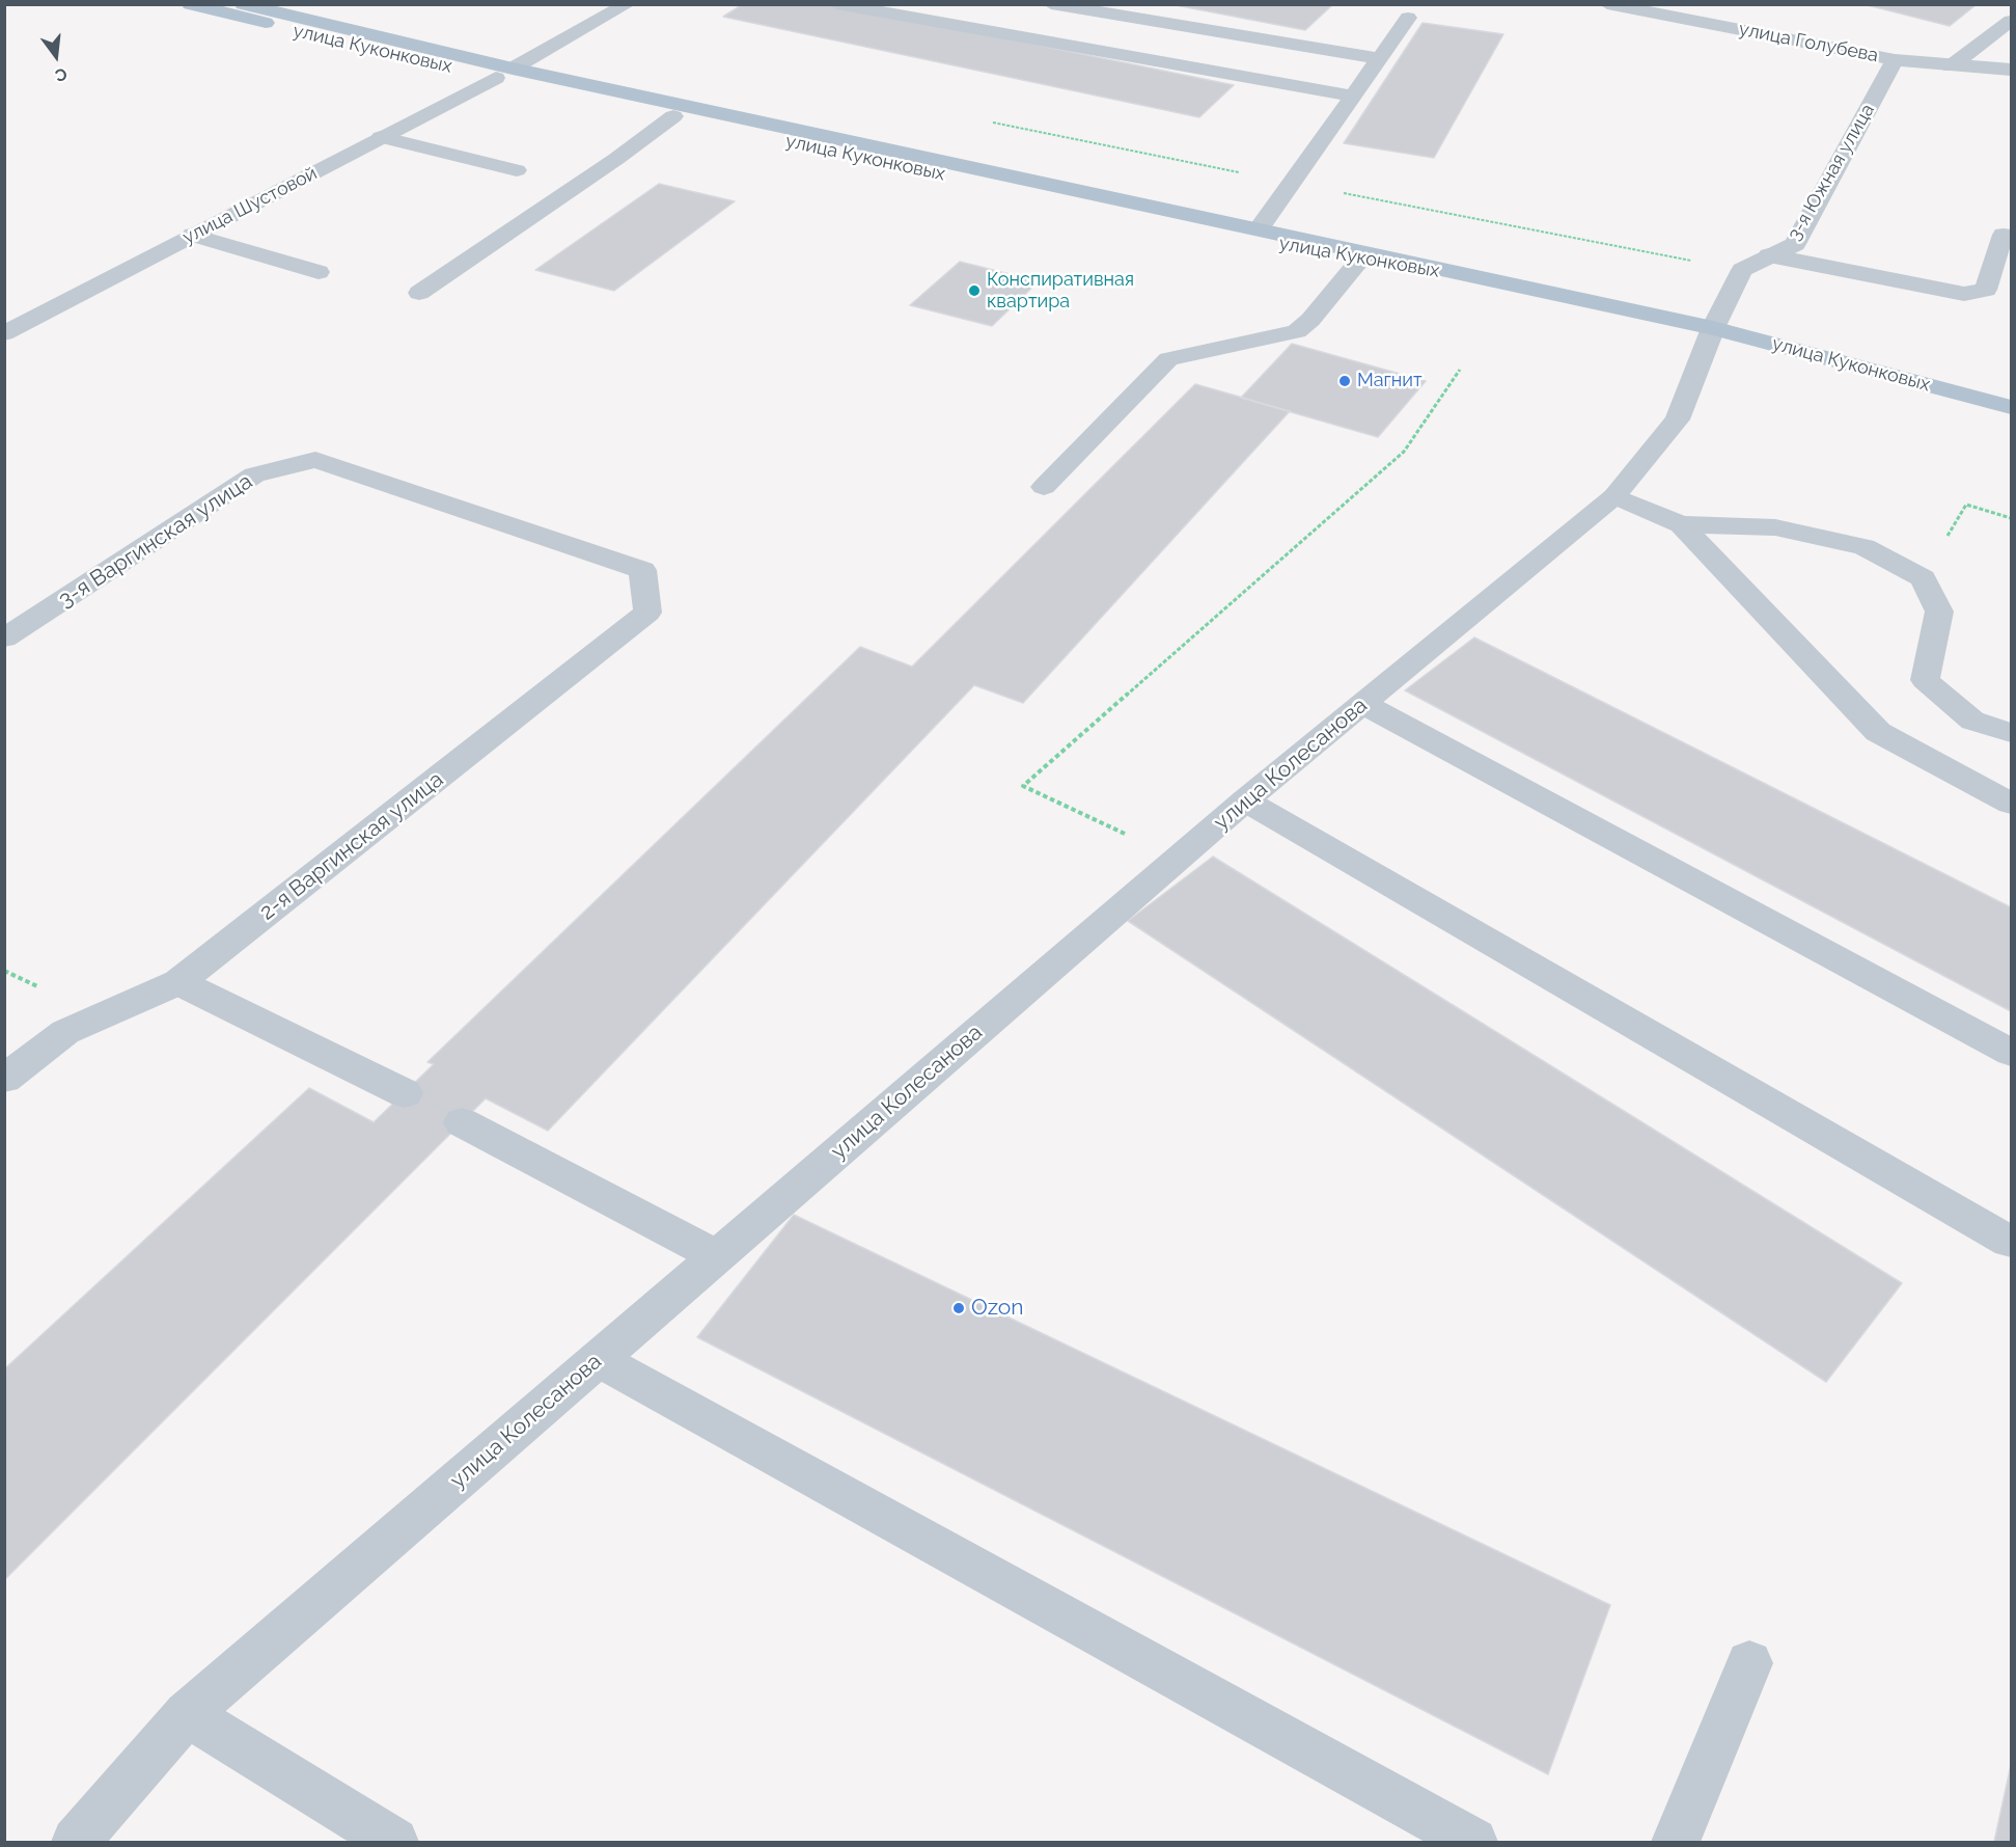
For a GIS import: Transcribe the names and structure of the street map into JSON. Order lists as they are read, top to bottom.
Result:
{
  "streets": {
    "main road": ["улица Куконковых"],
    "street": [
      "улица Голубева",
      "3-я Южная улица",
      "улица Шустовой",
      "3-я Варгинская улица",
      "улица Колесанова",
      "2-я Варгинская улица"
    ]
  },
  "crossings": [
    ["улица Голубева", "3-я Южная улица"],
    ["улица Куконковых", "улица Шустовой"],
    ["улица Куконковых", "улица Колесанова"],
    ["3-я Варгинская улица", "2-я Варгинская улица"]
  ],
  "places": ["Конспиративная квартира", "Магнит", "Ozon"],
  "north": "bottom"
}
